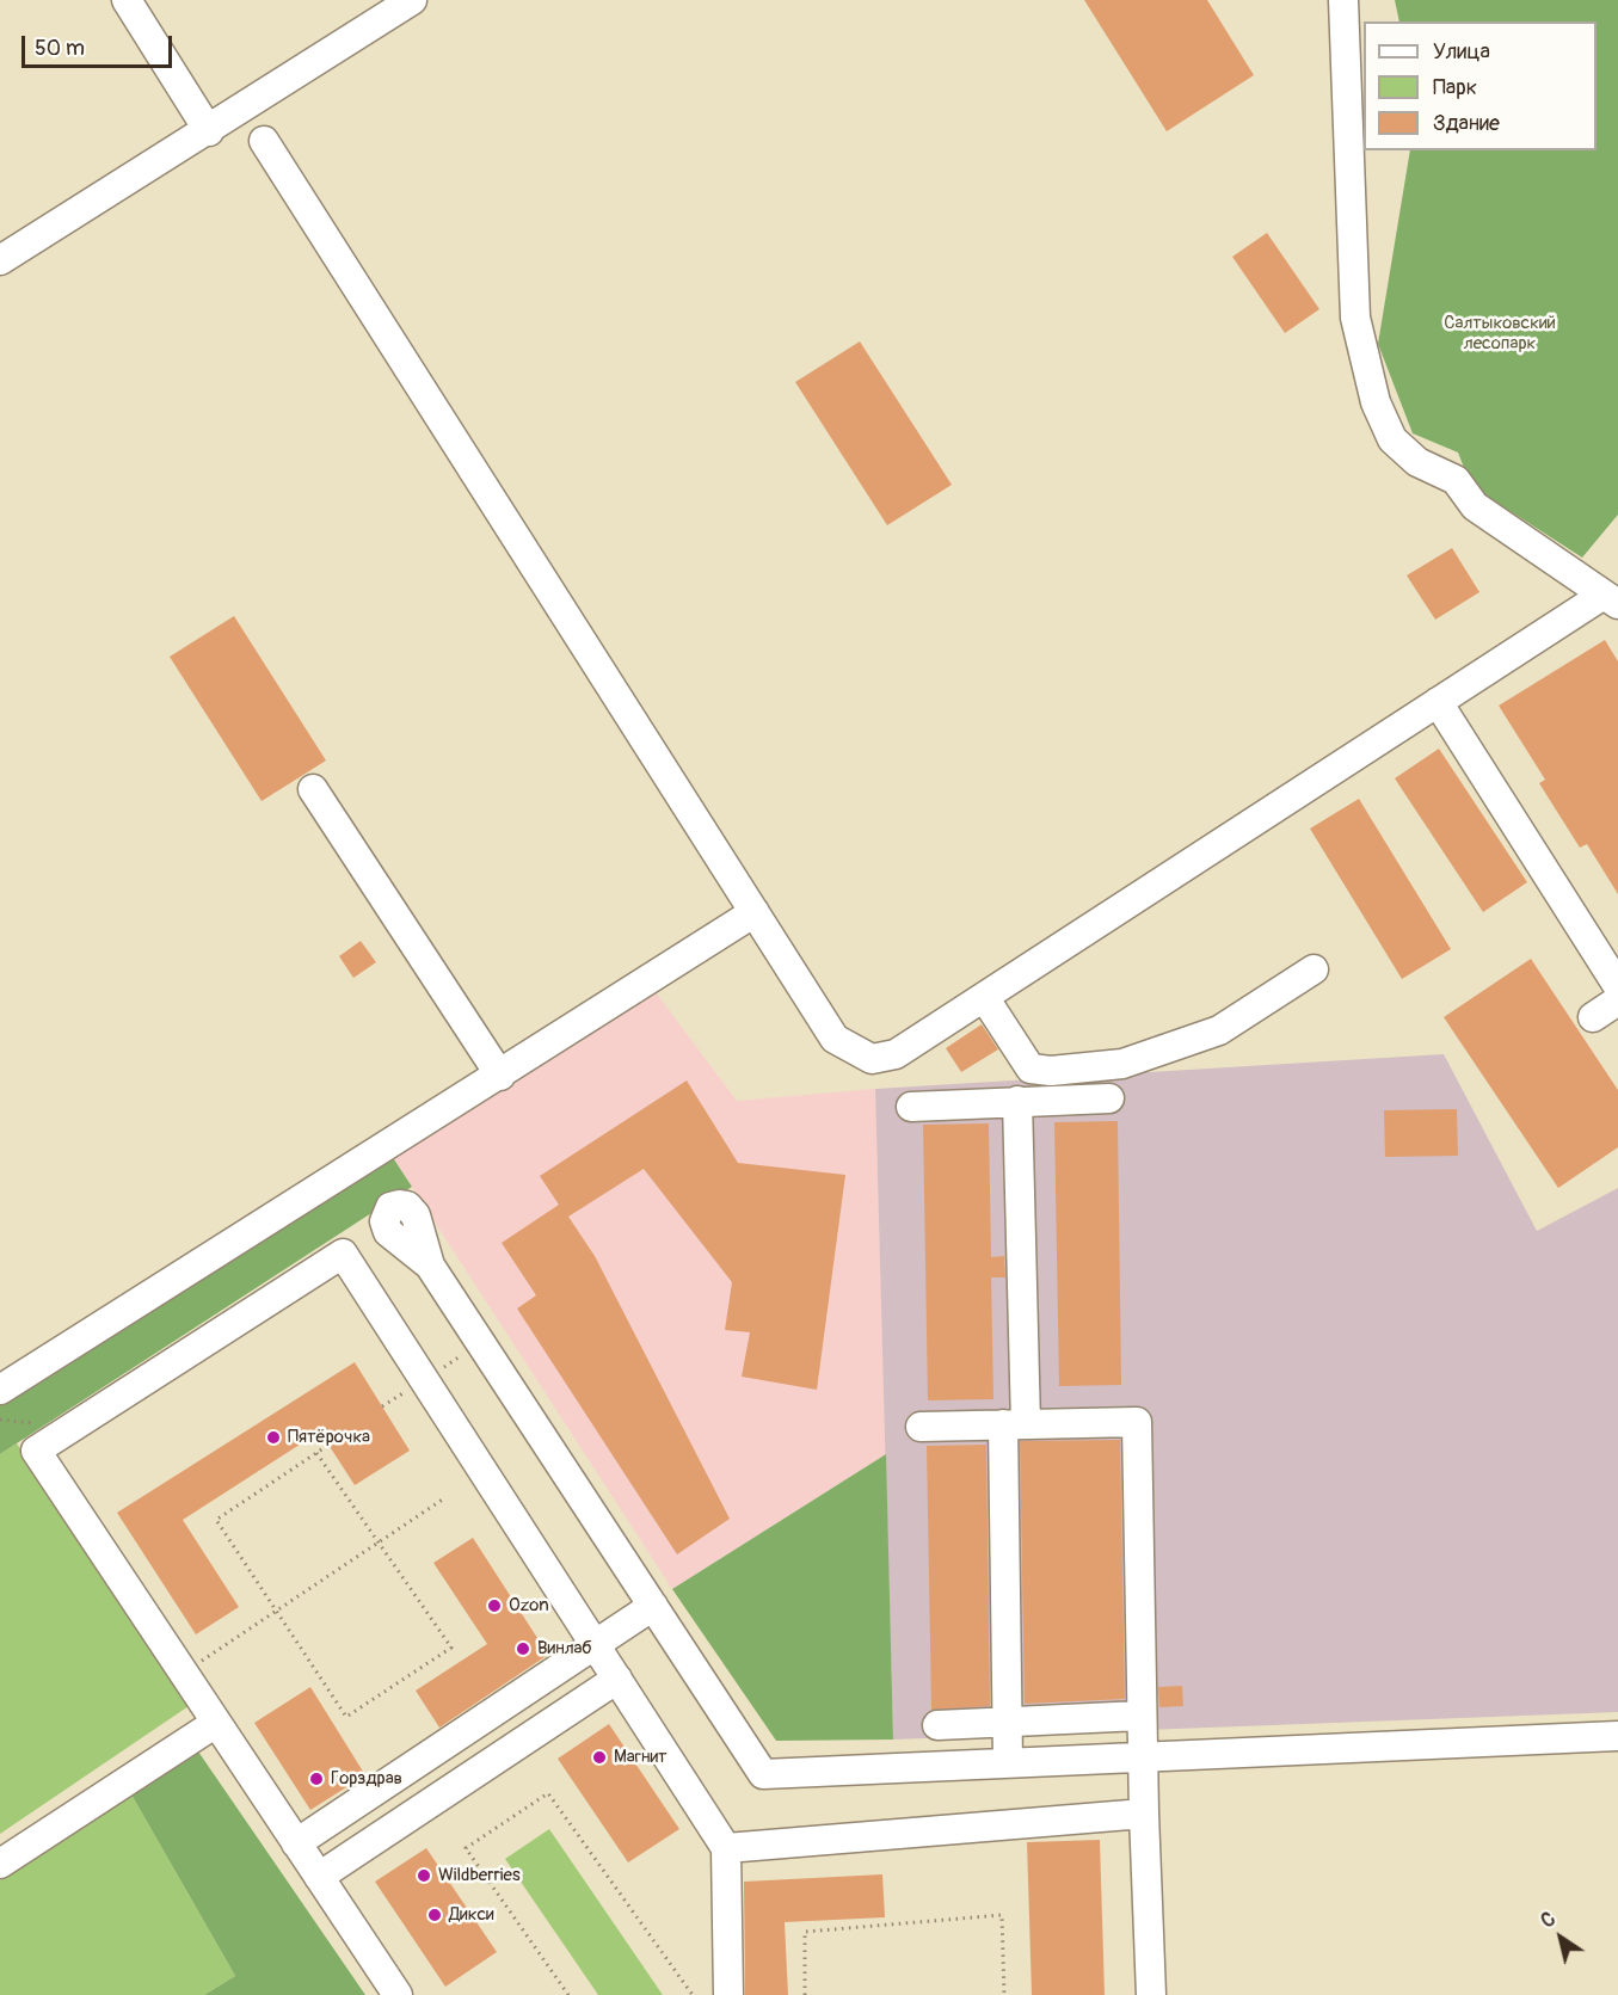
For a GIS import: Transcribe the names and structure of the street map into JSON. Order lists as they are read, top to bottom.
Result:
{
  "parks": ["Салтыковский лесопарк"],
  "places": [
    "Пятёрочка",
    "Ozon",
    "Винлаб",
    "Магнит",
    "Горздрав",
    "Wildberries",
    "Дикси"
  ],
  "legend": ["Улица", "Парк", "Здание"],
  "scale_bar": "50 m",
  "north": "top left"
}
